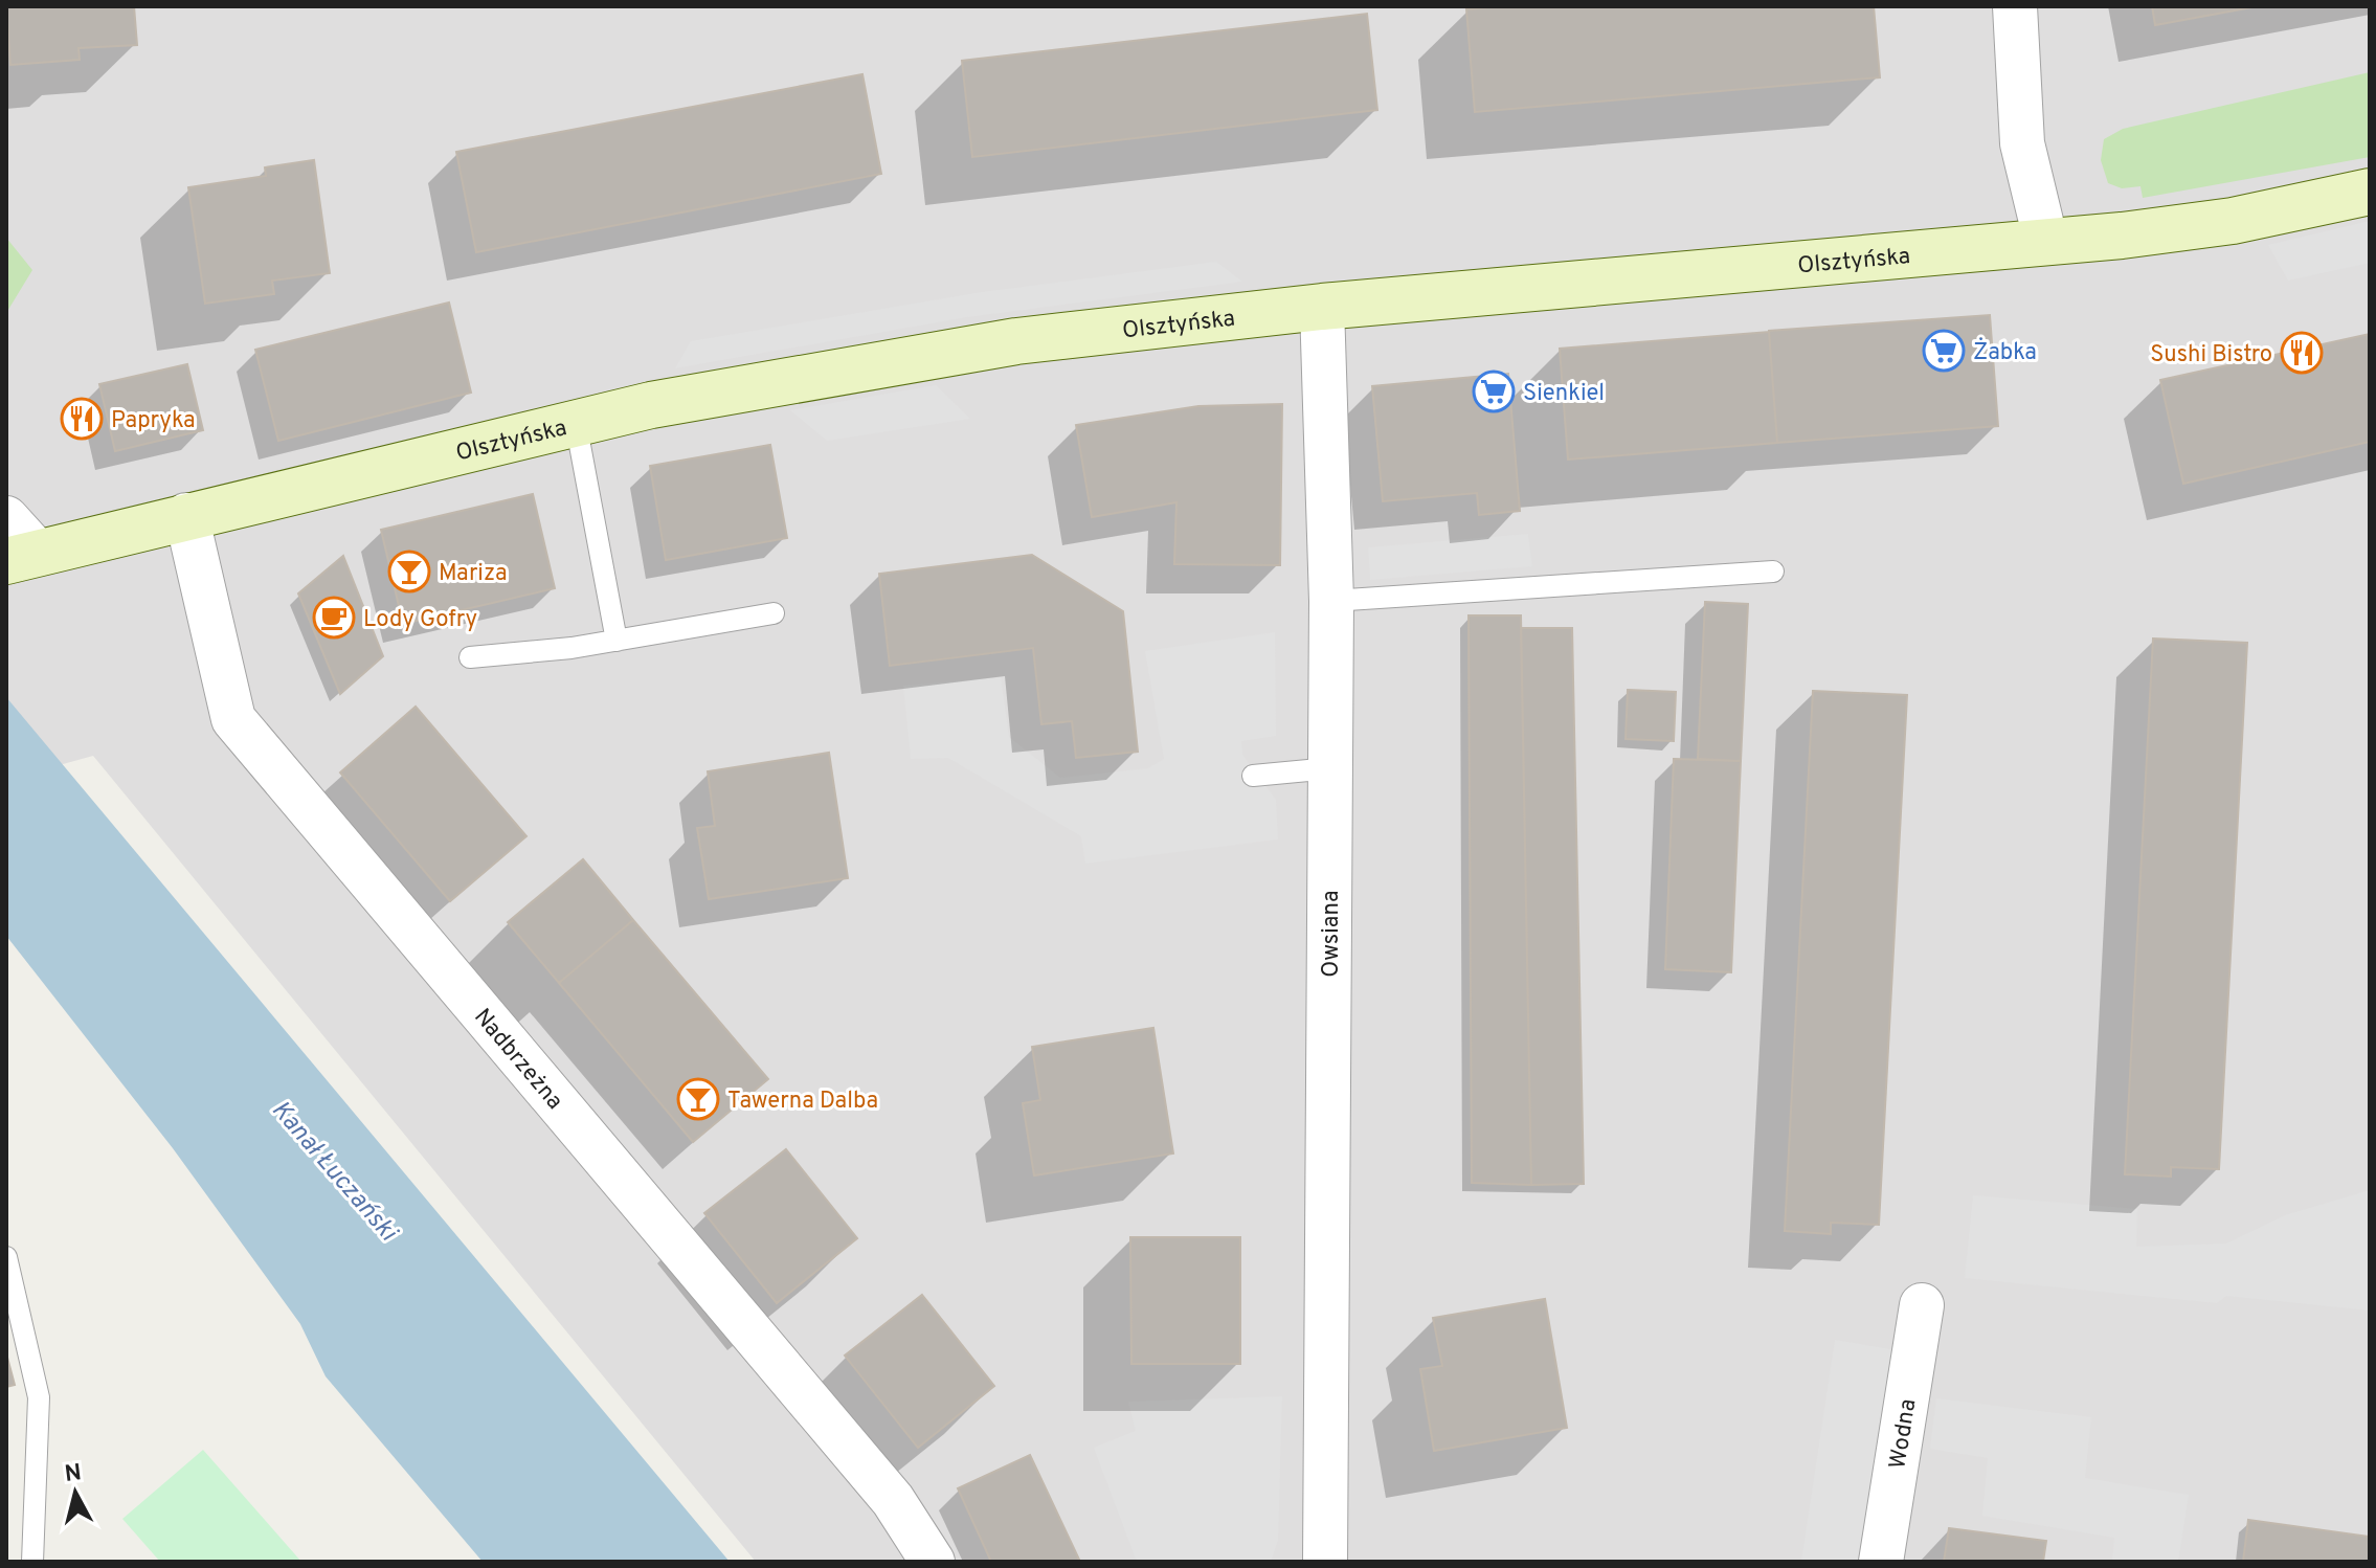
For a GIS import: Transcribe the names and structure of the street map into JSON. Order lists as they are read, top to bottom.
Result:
{
  "streets": {
    "street": [
      "Olsztyńska",
      "Owsiana",
      "Nadbrzeżna",
      "Wodna"
    ]
  },
  "crossings": [
    ["Olsztyńska", "Owsiana"],
    ["Olsztyńska", "Nadbrzeżna"]
  ],
  "water": ["Kanał Łuczański"],
  "places": {
    "supermarket": ["Żabka", "Sienkiel"],
    "restaurant": ["Sushi Bistro", "Papryka"],
    "bar": ["Mariza", "Tawerna Dalba"],
    "cafe": ["Lody Gofry"]
  },
  "north": "top"
}
